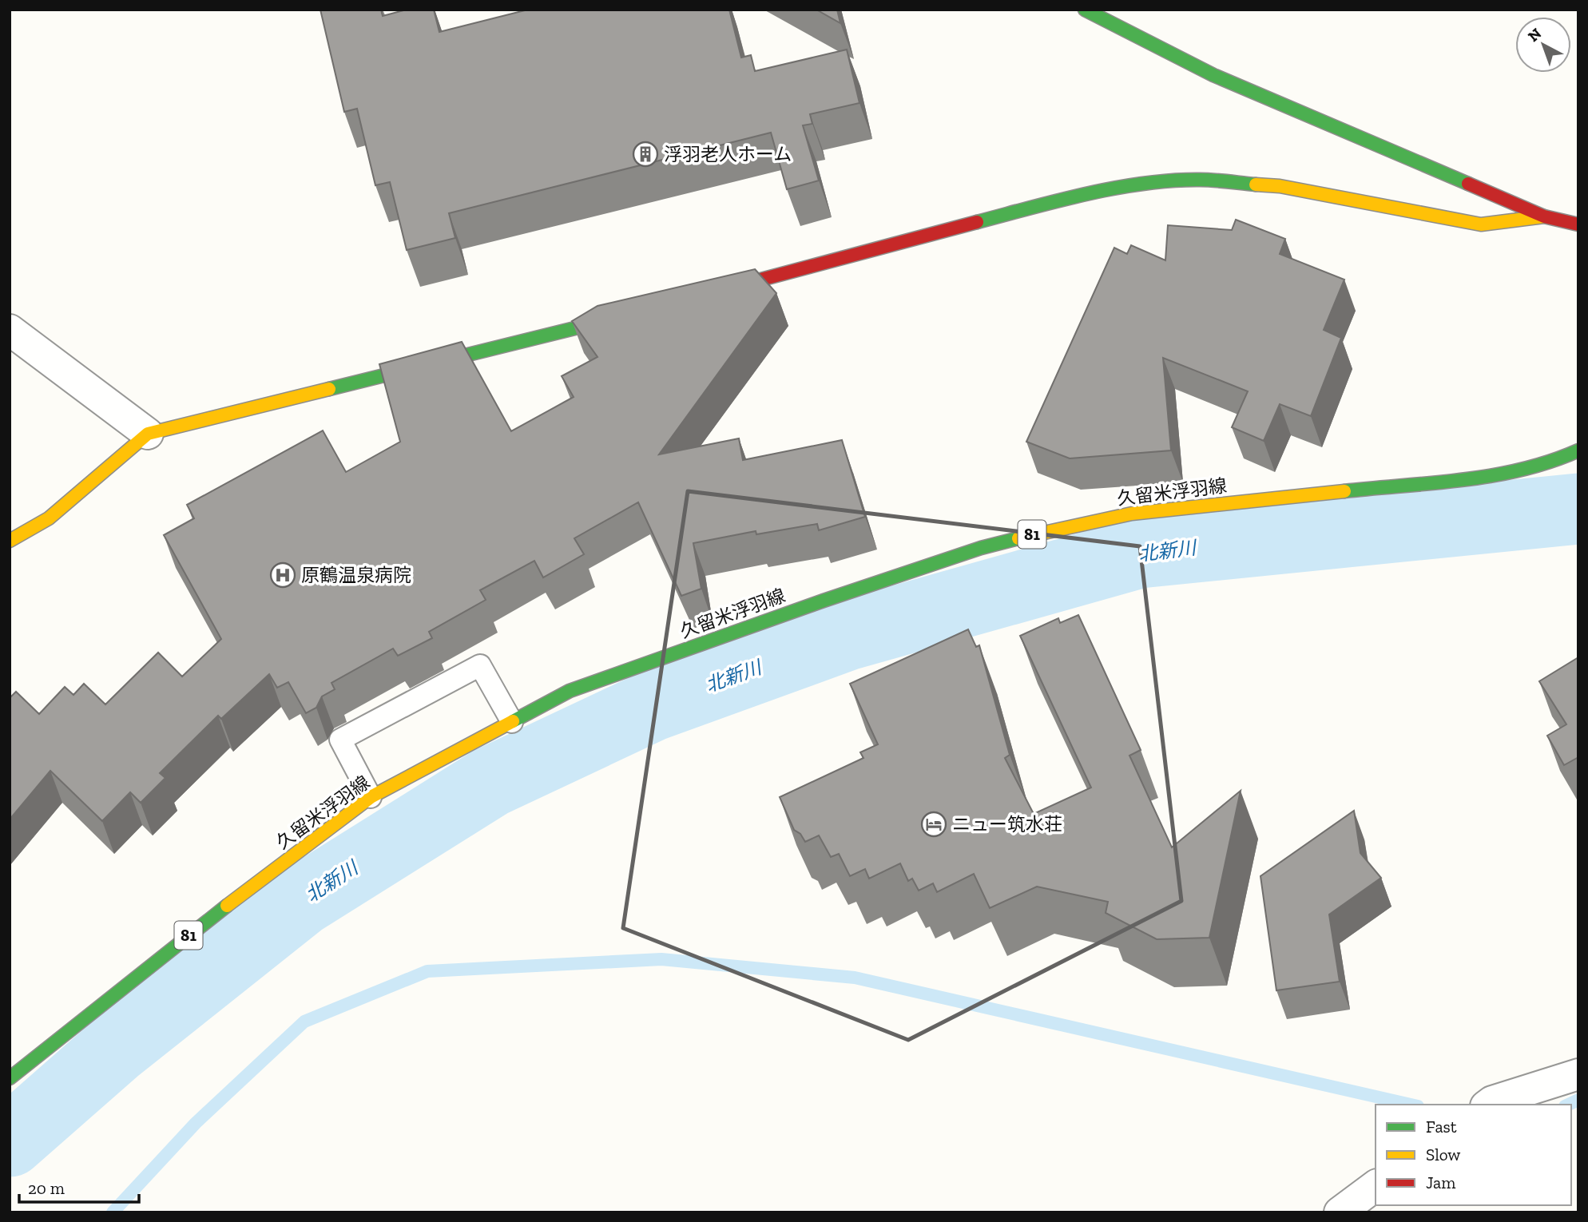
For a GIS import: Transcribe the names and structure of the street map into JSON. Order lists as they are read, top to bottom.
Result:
{
  "streets": {
    "street": ["久留米浮羽線", "81"]
  },
  "water": ["北新川"],
  "places": {
    "building": ["浮羽老人ホーム"],
    "hospital": ["原鶴温泉病院"],
    "hotel": ["ニュー筑水荘"]
  },
  "legend": ["Fast", "Slow", "Jam"],
  "scale_bar": "20 m",
  "north": "top left"
}
